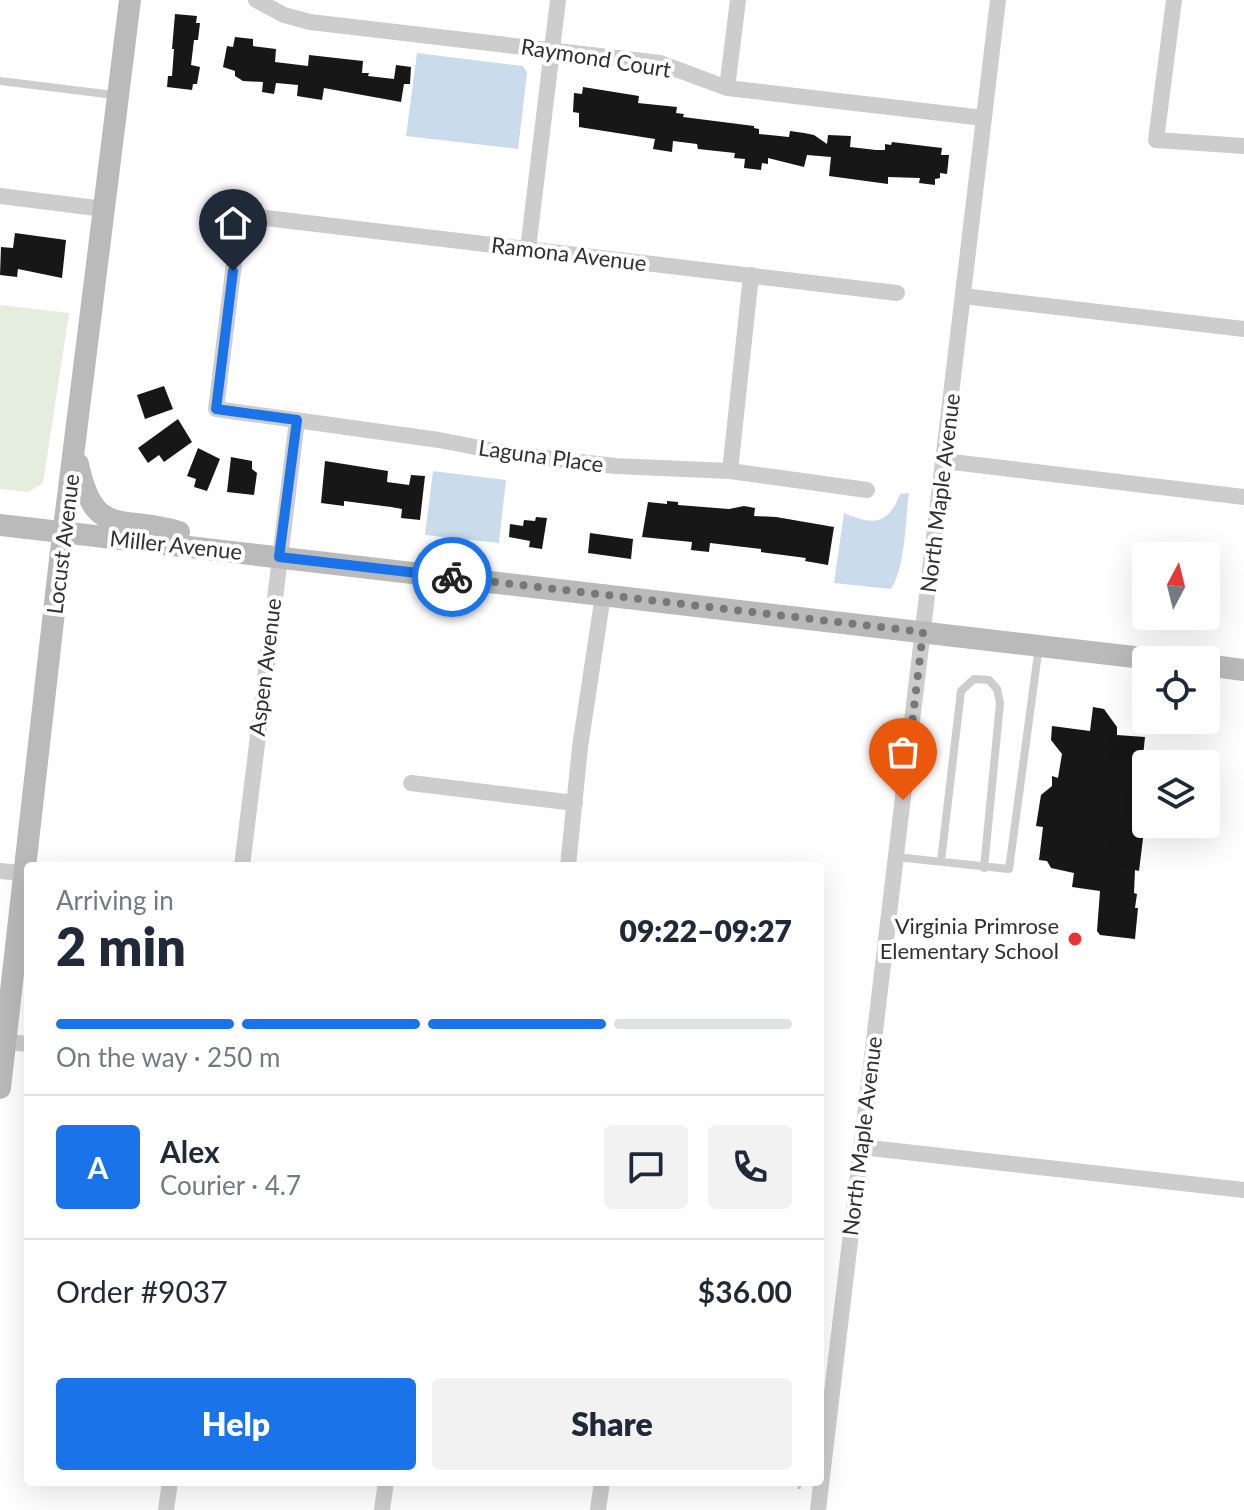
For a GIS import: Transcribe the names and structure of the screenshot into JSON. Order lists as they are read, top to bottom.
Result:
{
  "streets": {
    "street": [
      "Raymond Court",
      "Ramona Avenue",
      "Laguna Place",
      "North Maple Avenue",
      "Locust Avenue",
      "Miller Avenue",
      "Aspen Avenue"
    ]
  },
  "crossings": [
    ["Raymond Court", "North Maple Avenue"],
    ["Ramona Avenue", "Laguna Place"],
    ["Laguna Place", "Aspen Avenue"],
    ["North Maple Avenue", "Miller Avenue"],
    ["Locust Avenue", "Miller Avenue"],
    ["Miller Avenue", "Aspen Avenue"]
  ],
  "places": ["Virginia Primrose Elementary School"],
  "north": "top",
  "page": {
    "heading": ["2 min", "Arriving in", "09:22–09:27"],
    "panel": [
      "Alex",
      "Courier · 4.7",
      "Order #9037",
      "$36.00"
    ],
    "bar": "On the way · 250 m",
    "round": "A",
    "buttons": ["Help", "Share"]
  }
}
